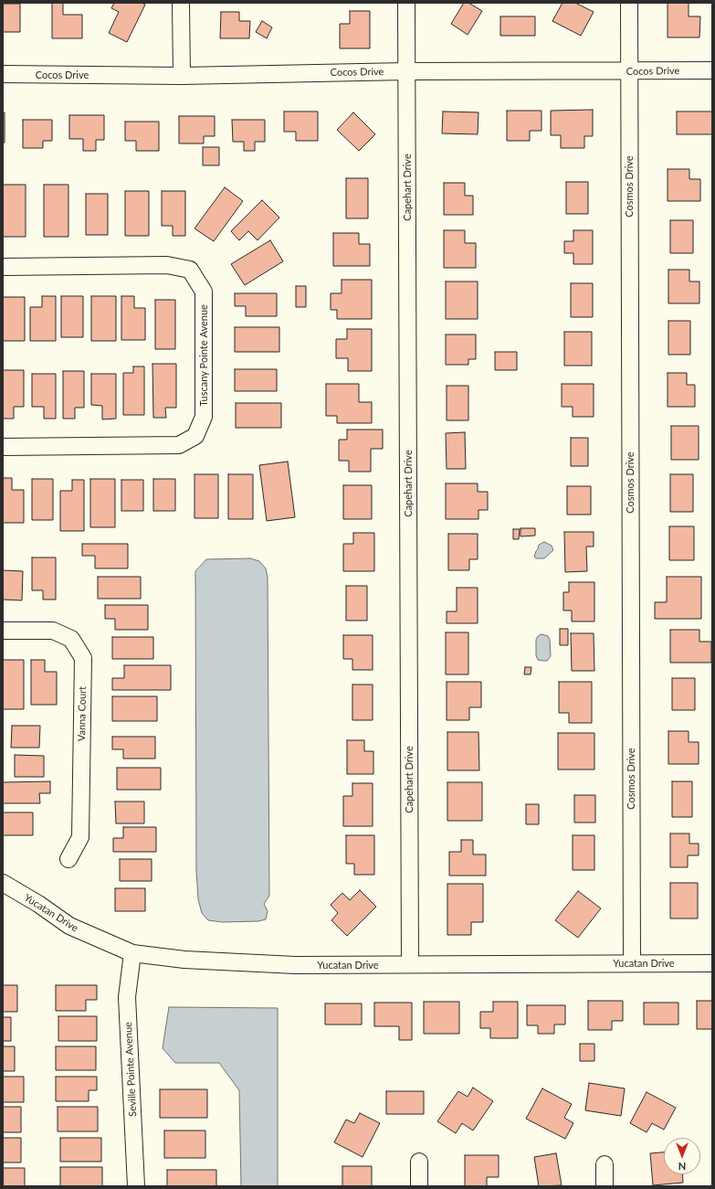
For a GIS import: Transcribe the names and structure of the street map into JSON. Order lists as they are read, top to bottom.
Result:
{
  "streets": {
    "street": [
      "Cocos Drive",
      "Cosmos Drive",
      "Capehart Drive",
      "Tuscany Pointe Avenue",
      "Vanna Court",
      "Yucatan Drive",
      "Seville Pointe Avenue"
    ]
  },
  "crossings": [
    ["Cocos Drive", "Cosmos Drive"],
    ["Cocos Drive", "Capehart Drive"],
    ["Cosmos Drive", "Yucatan Drive"],
    ["Capehart Drive", "Yucatan Drive"],
    ["Yucatan Drive", "Seville Pointe Avenue"]
  ],
  "north": "bottom"
}
